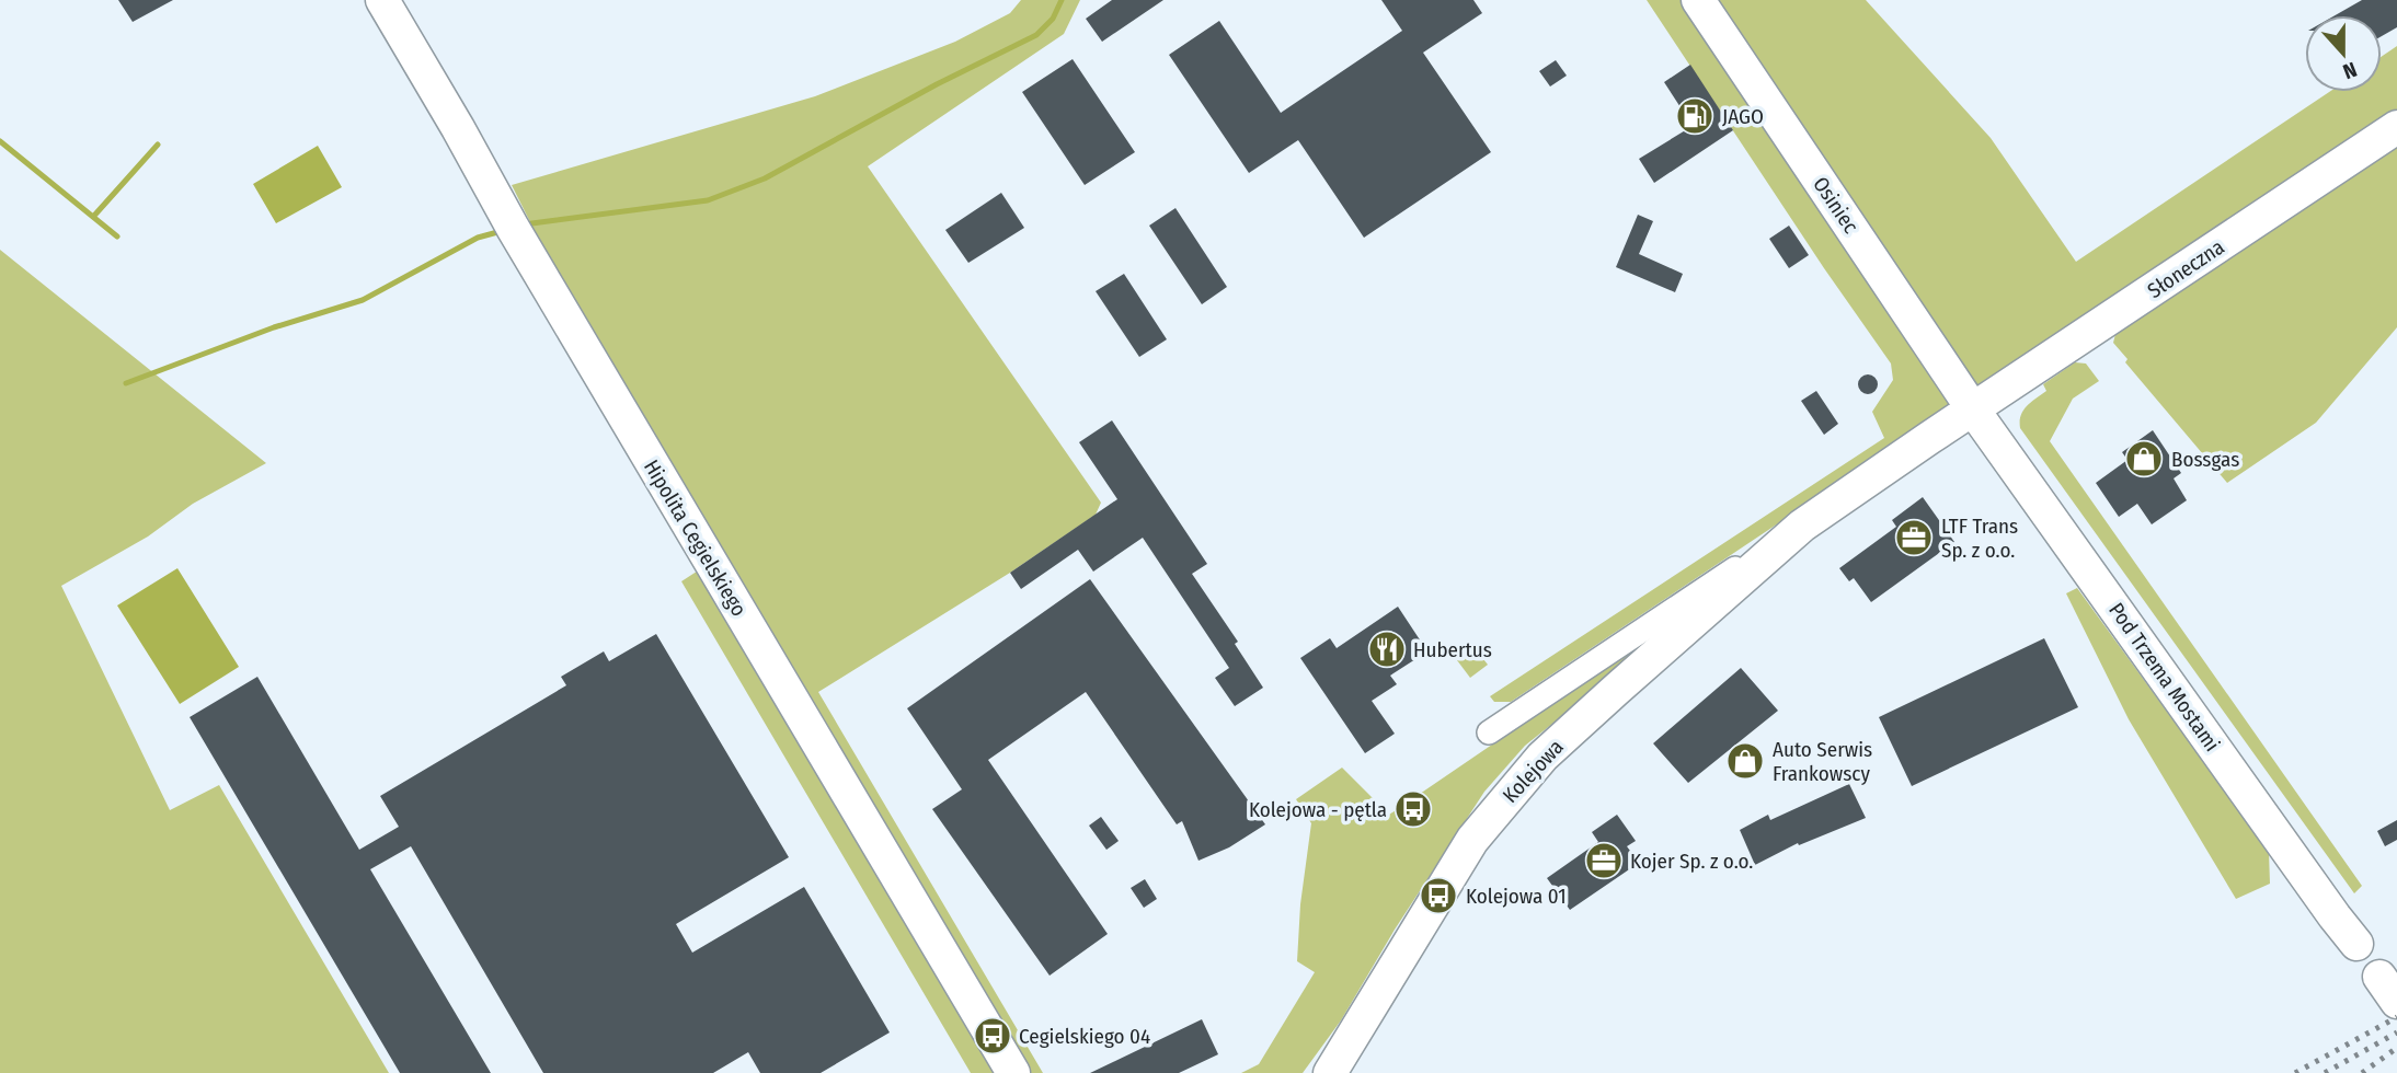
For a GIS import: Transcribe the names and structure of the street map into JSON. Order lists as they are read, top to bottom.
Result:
{
  "streets": {
    "street": [
      "Osiniec",
      "Słoneczna",
      "Hipolita Cegielskiego",
      "Pod Trzema Mostami",
      "Kolejowa"
    ]
  },
  "crossings": [
    ["Osiniec", "Słoneczna"],
    ["Osiniec", "Pod Trzema Mostami"],
    ["Osiniec", "Kolejowa"],
    ["Słoneczna", "Pod Trzema Mostami"],
    ["Słoneczna", "Kolejowa"],
    ["Pod Trzema Mostami", "Kolejowa"]
  ],
  "places": {
    "fuel station": ["JAGO"],
    "shop": ["Bossgas", "Auto Serwis Frankowscy"],
    "office": ["LTF Trans Sp. z o.o.", "Kojer Sp. z o.o."],
    "restaurant": ["Hubertus"],
    "bus stop": ["Kolejowa - pętla", "Kolejowa 01", "Cegielskiego 04"]
  },
  "north": "bottom"
}
